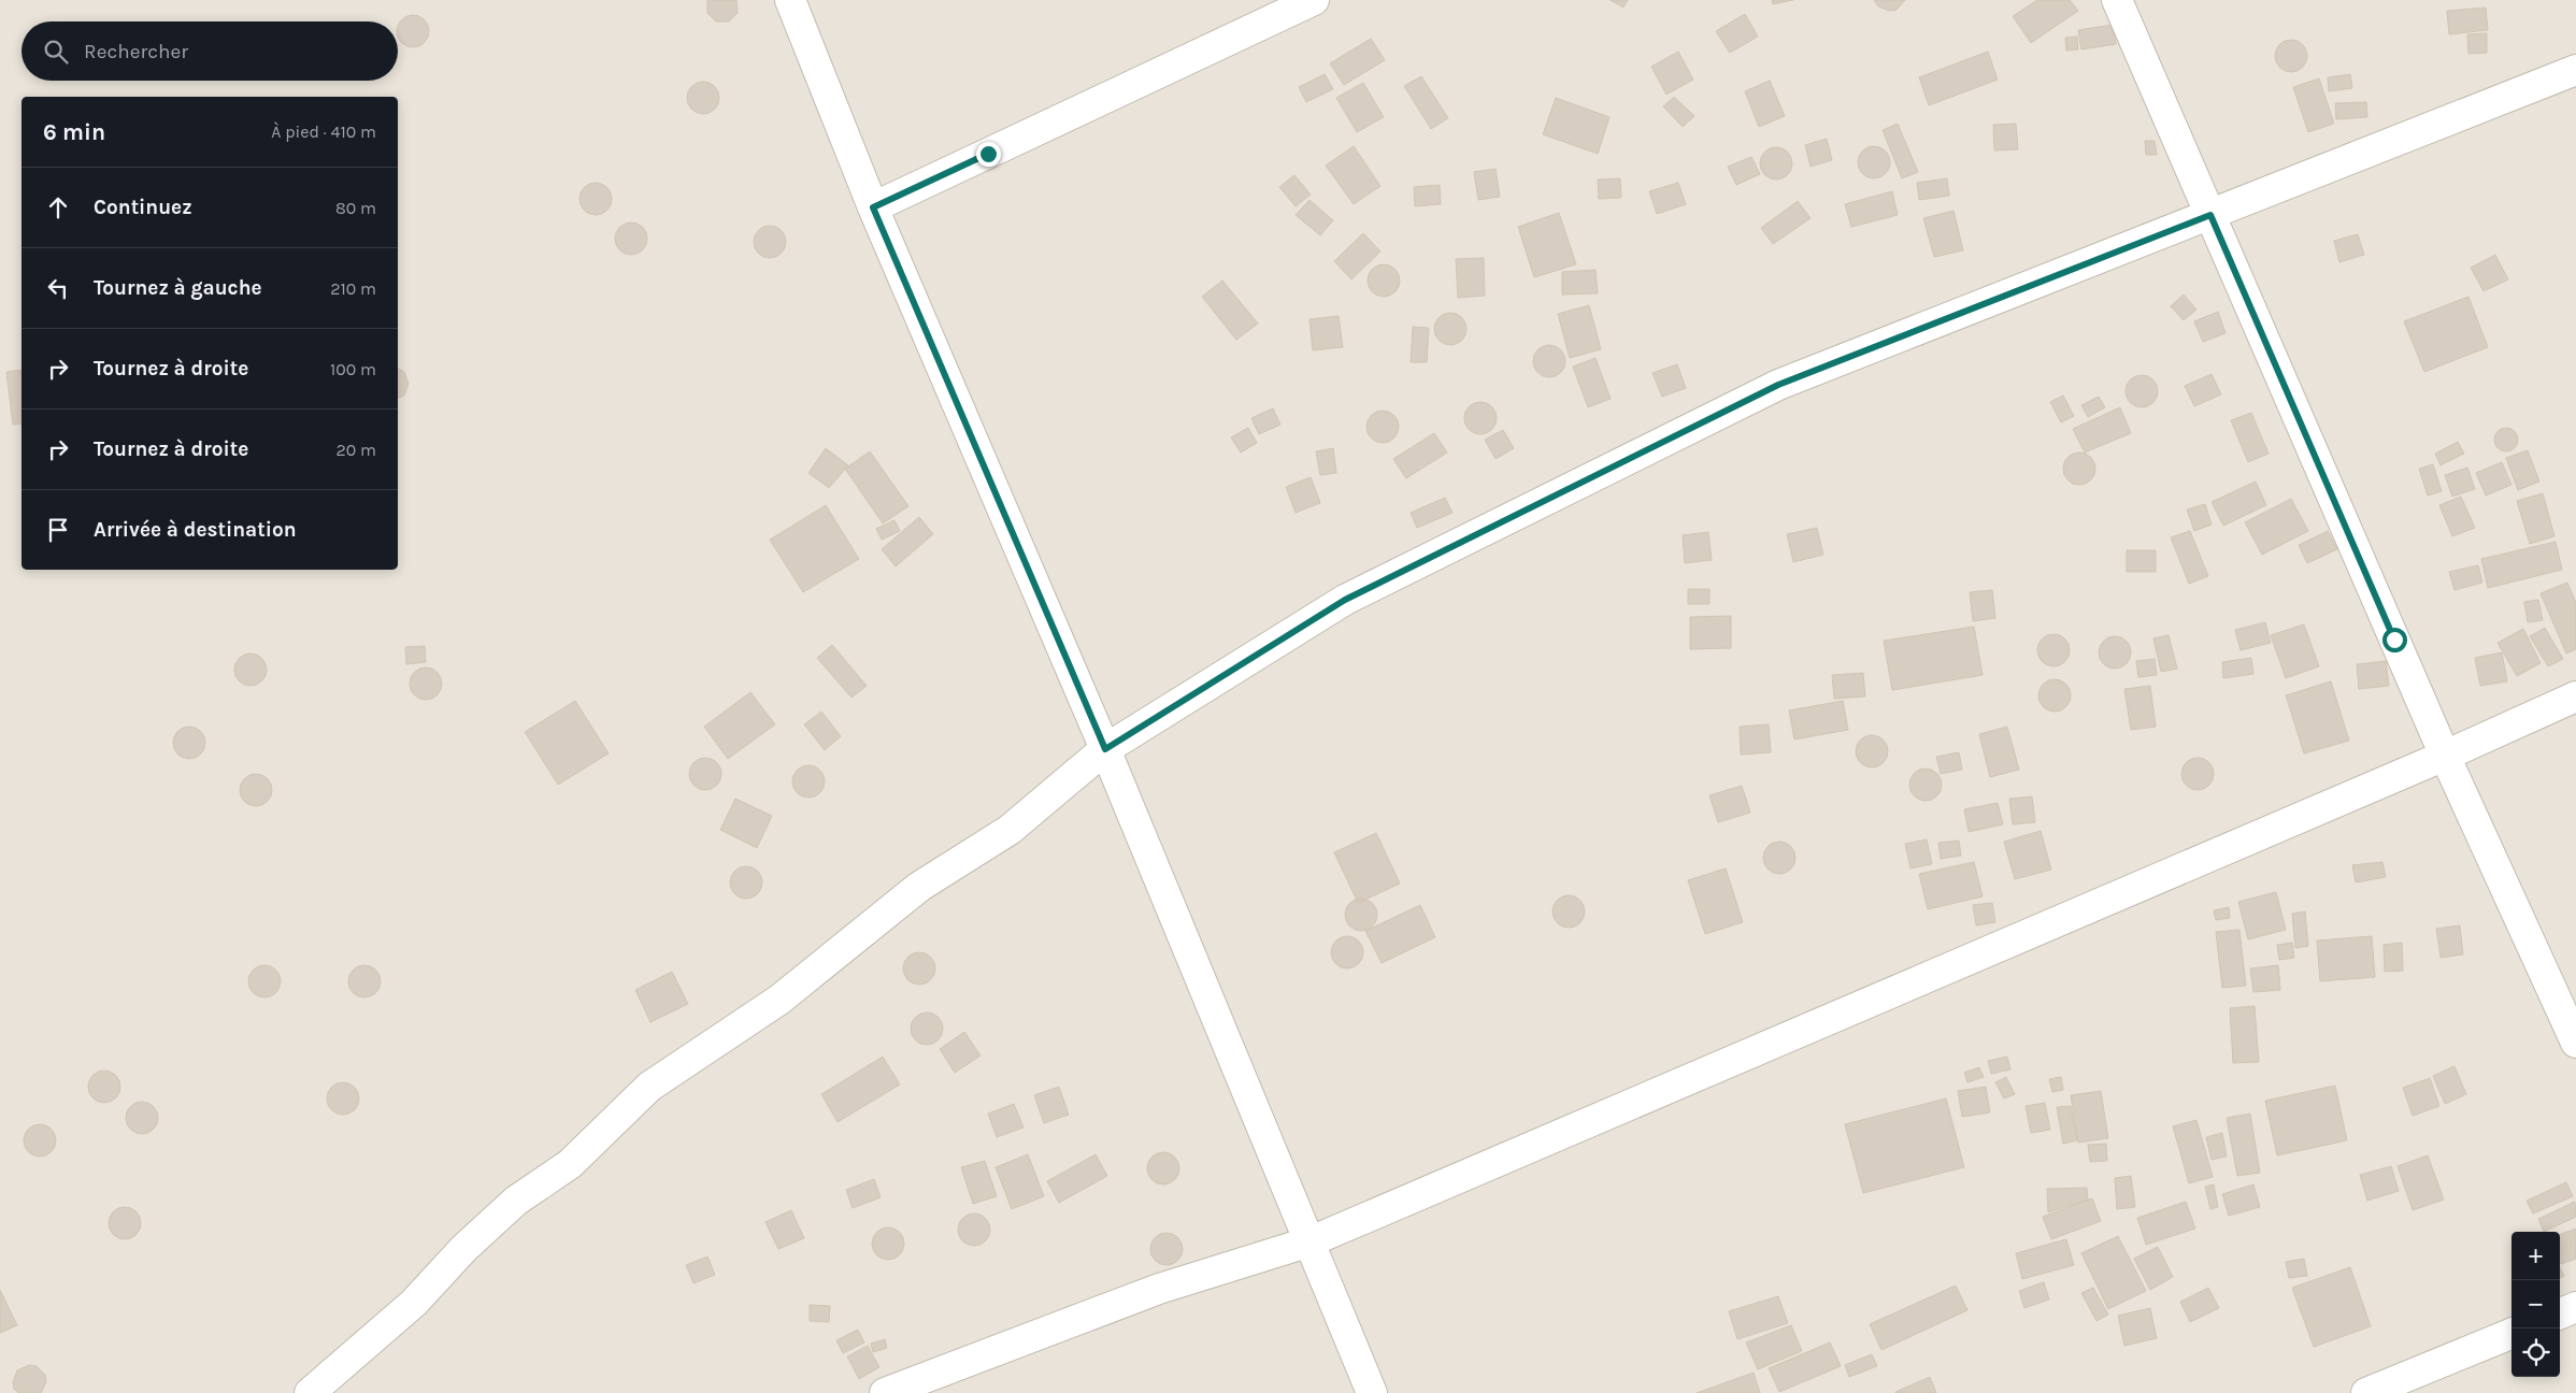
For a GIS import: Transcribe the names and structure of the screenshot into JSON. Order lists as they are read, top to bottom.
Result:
{
  "page": {
    "search": "Rechercher",
    "heading": ["6 min", "À pied · 410 m"],
    "list": [
      ["Continuez", "80 m"],
      ["Tournez à gauche", "210 m"],
      ["Tournez à droite", "100 m"],
      ["Tournez à droite", "20 m"],
      "Arrivée à destination"
    ],
    "map_buttons": ["+", "−"]
  }
}
